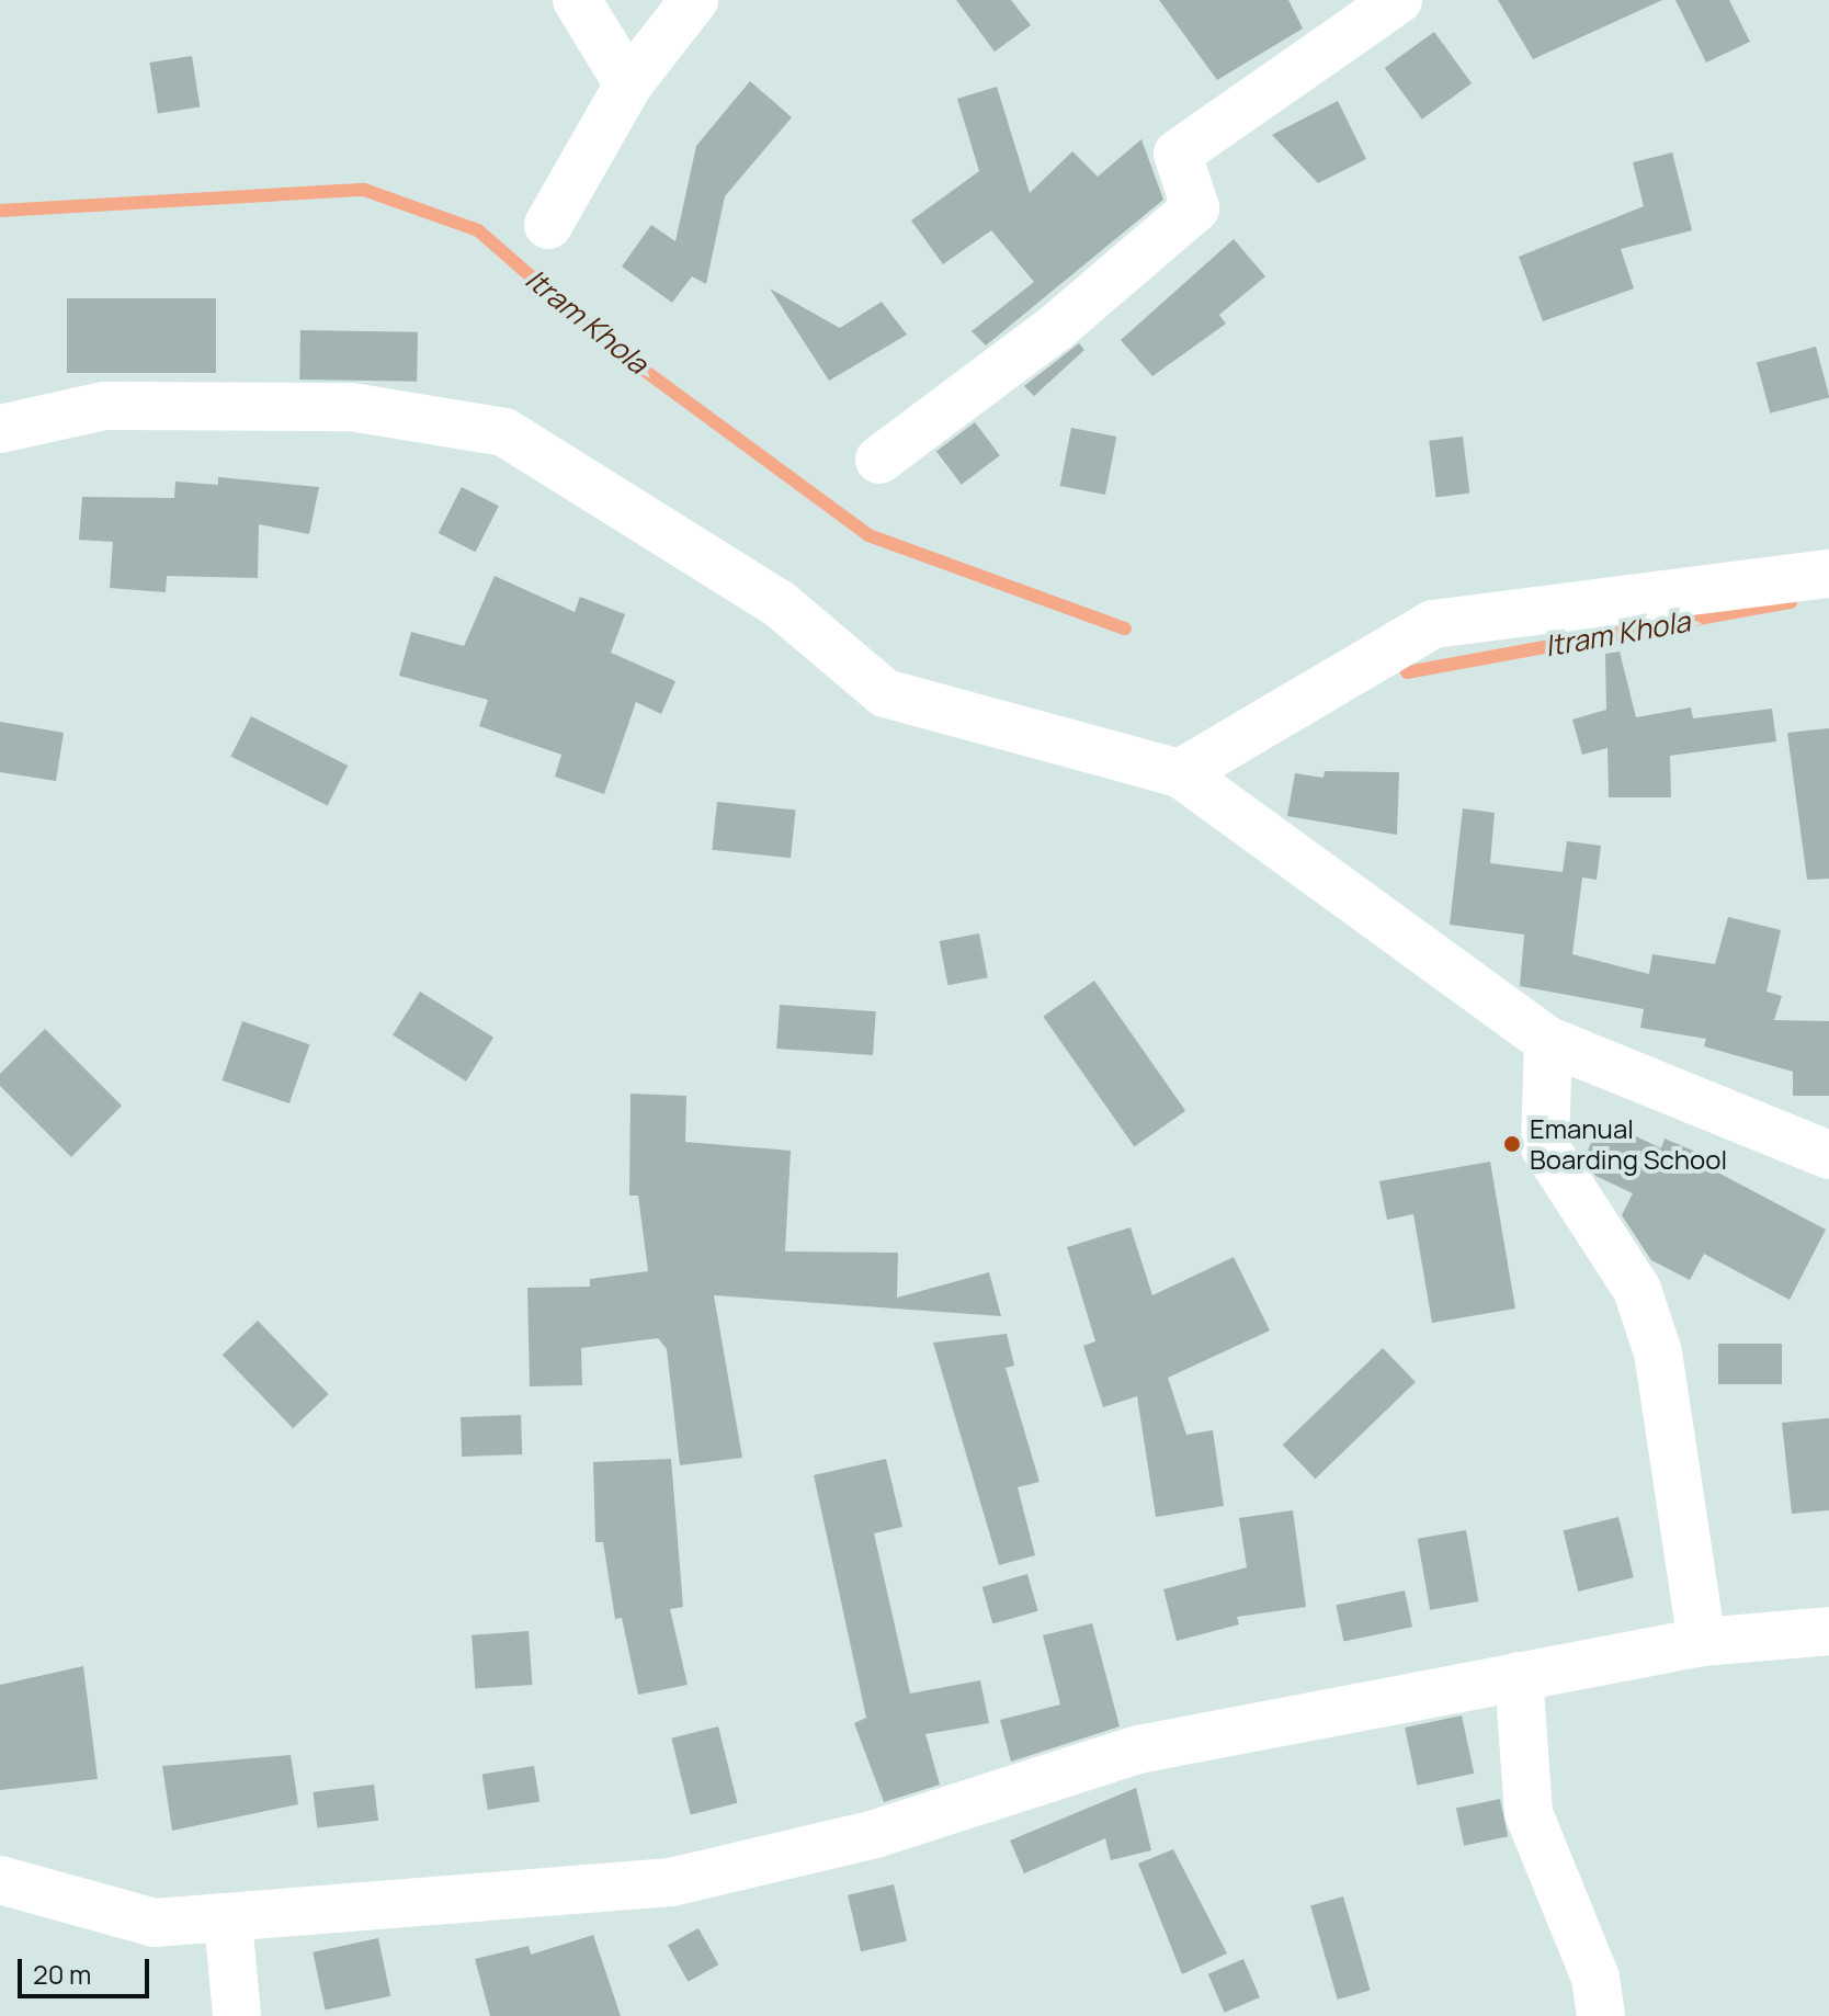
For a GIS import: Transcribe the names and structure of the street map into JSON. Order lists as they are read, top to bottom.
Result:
{
  "water": ["Itram Khola"],
  "places": ["Emanual Boarding School"],
  "scale_bar": "20 m"
}
